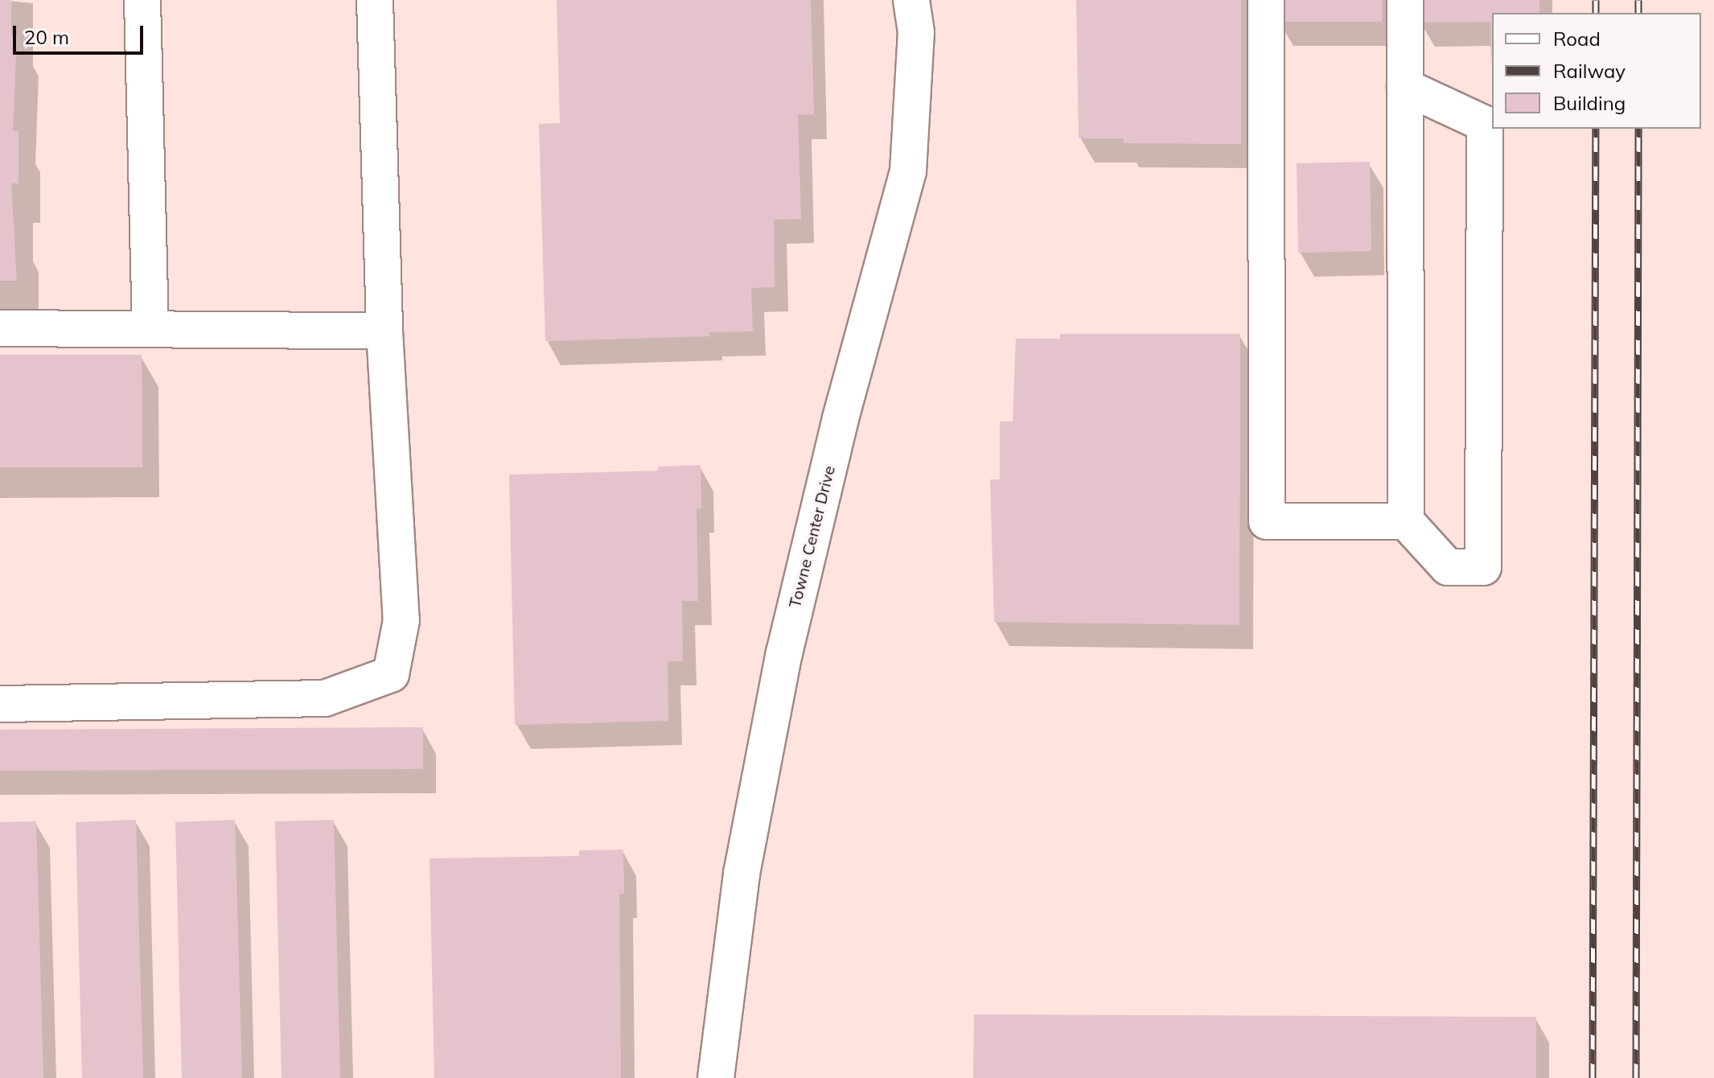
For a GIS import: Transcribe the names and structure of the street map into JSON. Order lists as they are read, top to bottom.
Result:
{
  "streets": {
    "street": ["Towne Center Drive"]
  },
  "legend": ["Road", "Railway", "Building"],
  "scale_bar": "20 m"
}
